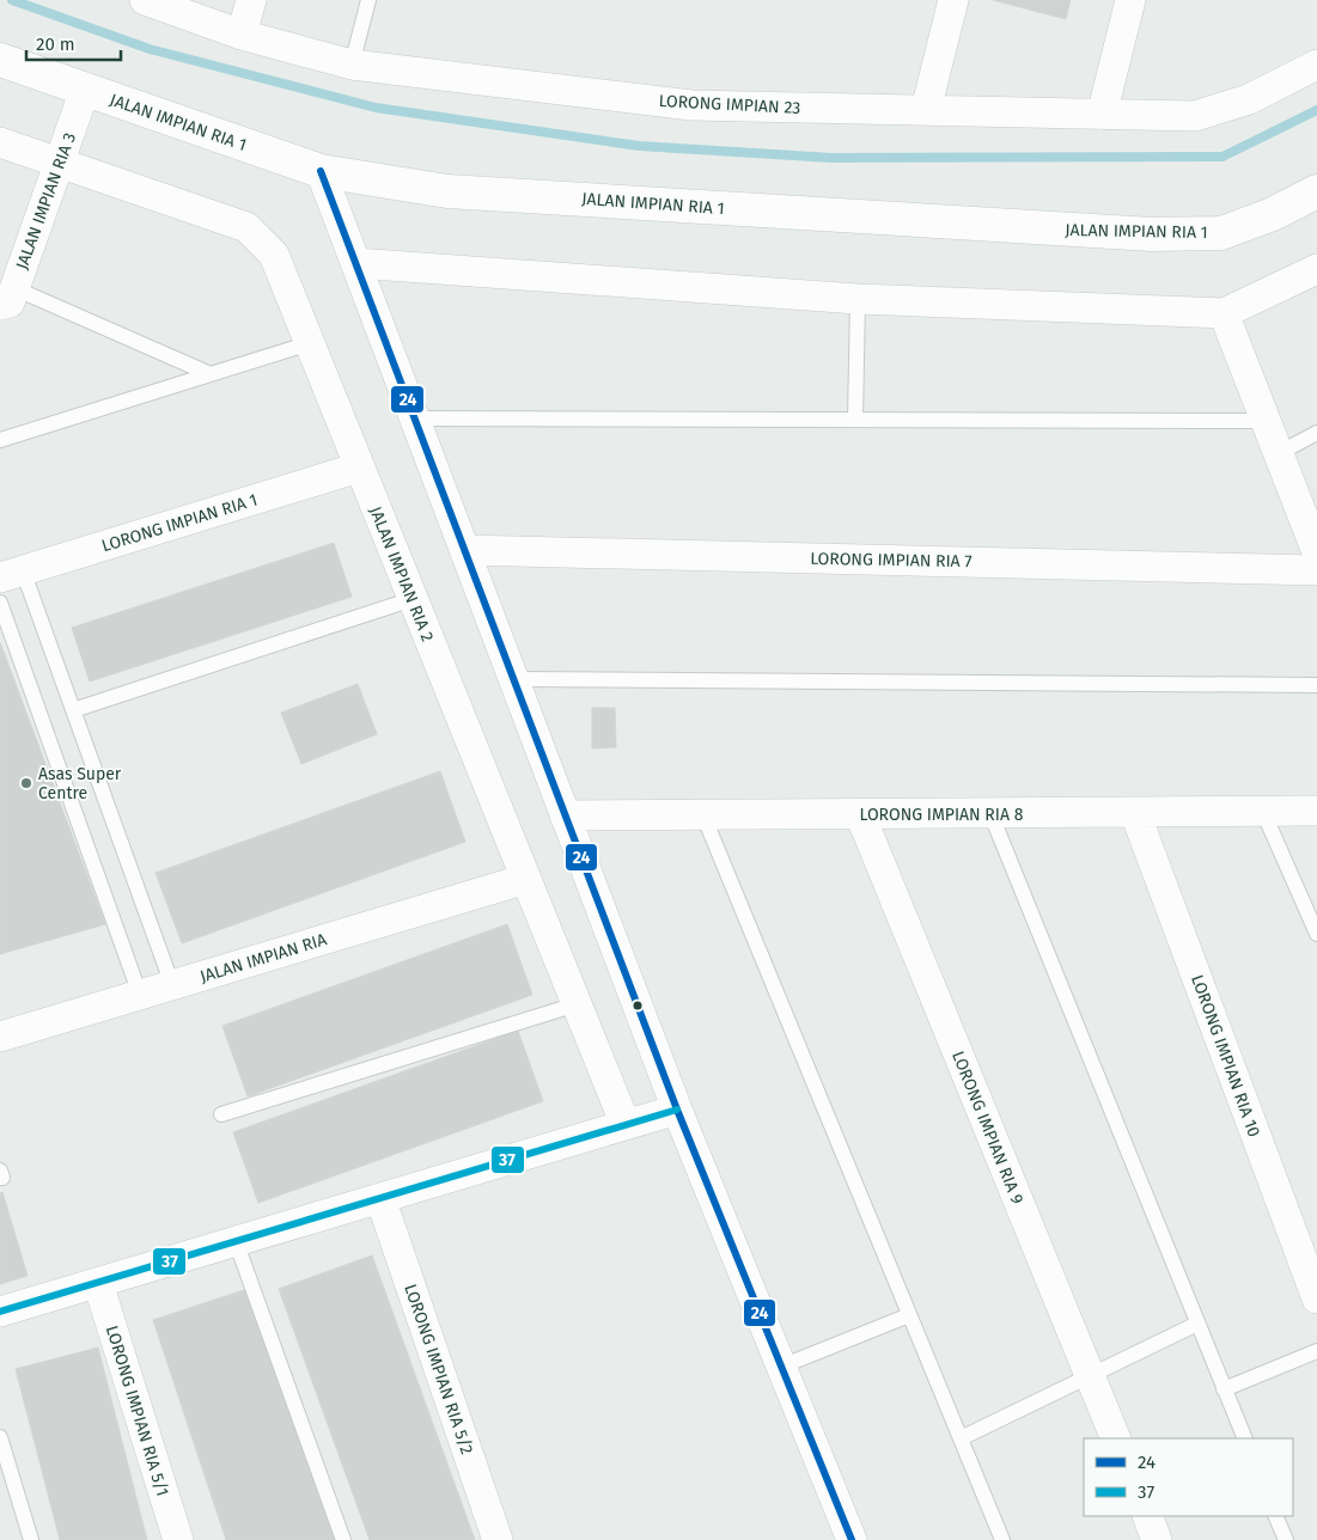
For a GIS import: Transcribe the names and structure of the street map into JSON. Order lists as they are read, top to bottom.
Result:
{
  "streets": {
    "street": [
      "LORONG IMPIAN 23",
      "JALAN IMPIAN RIA 1",
      "JALAN IMPIAN RIA 3",
      "LORONG IMPIAN RIA 1",
      "LORONG IMPIAN RIA 7",
      "JALAN IMPIAN RIA 2",
      "LORONG IMPIAN RIA 8",
      "JALAN IMPIAN RIA",
      "LORONG IMPIAN RIA 10",
      "LORONG IMPIAN RIA 9",
      "LORONG IMPIAN RIA 5/2",
      "LORONG IMPIAN RIA 5/1"
    ]
  },
  "crossings": [
    ["JALAN IMPIAN RIA 1", "JALAN IMPIAN RIA 3"],
    ["JALAN IMPIAN RIA 3", "JALAN IMPIAN RIA 2"],
    ["LORONG IMPIAN RIA 1", "JALAN IMPIAN RIA 2"],
    ["JALAN IMPIAN RIA 2", "JALAN IMPIAN RIA"],
    ["LORONG IMPIAN RIA 8", "LORONG IMPIAN RIA 10"],
    ["LORONG IMPIAN RIA 8", "LORONG IMPIAN RIA 9"]
  ],
  "places": ["Asas Super Centre"],
  "lines": ["transit line 24", "transit line 37"],
  "legend": ["24", "37"],
  "scale_bar": "20 m"
}
